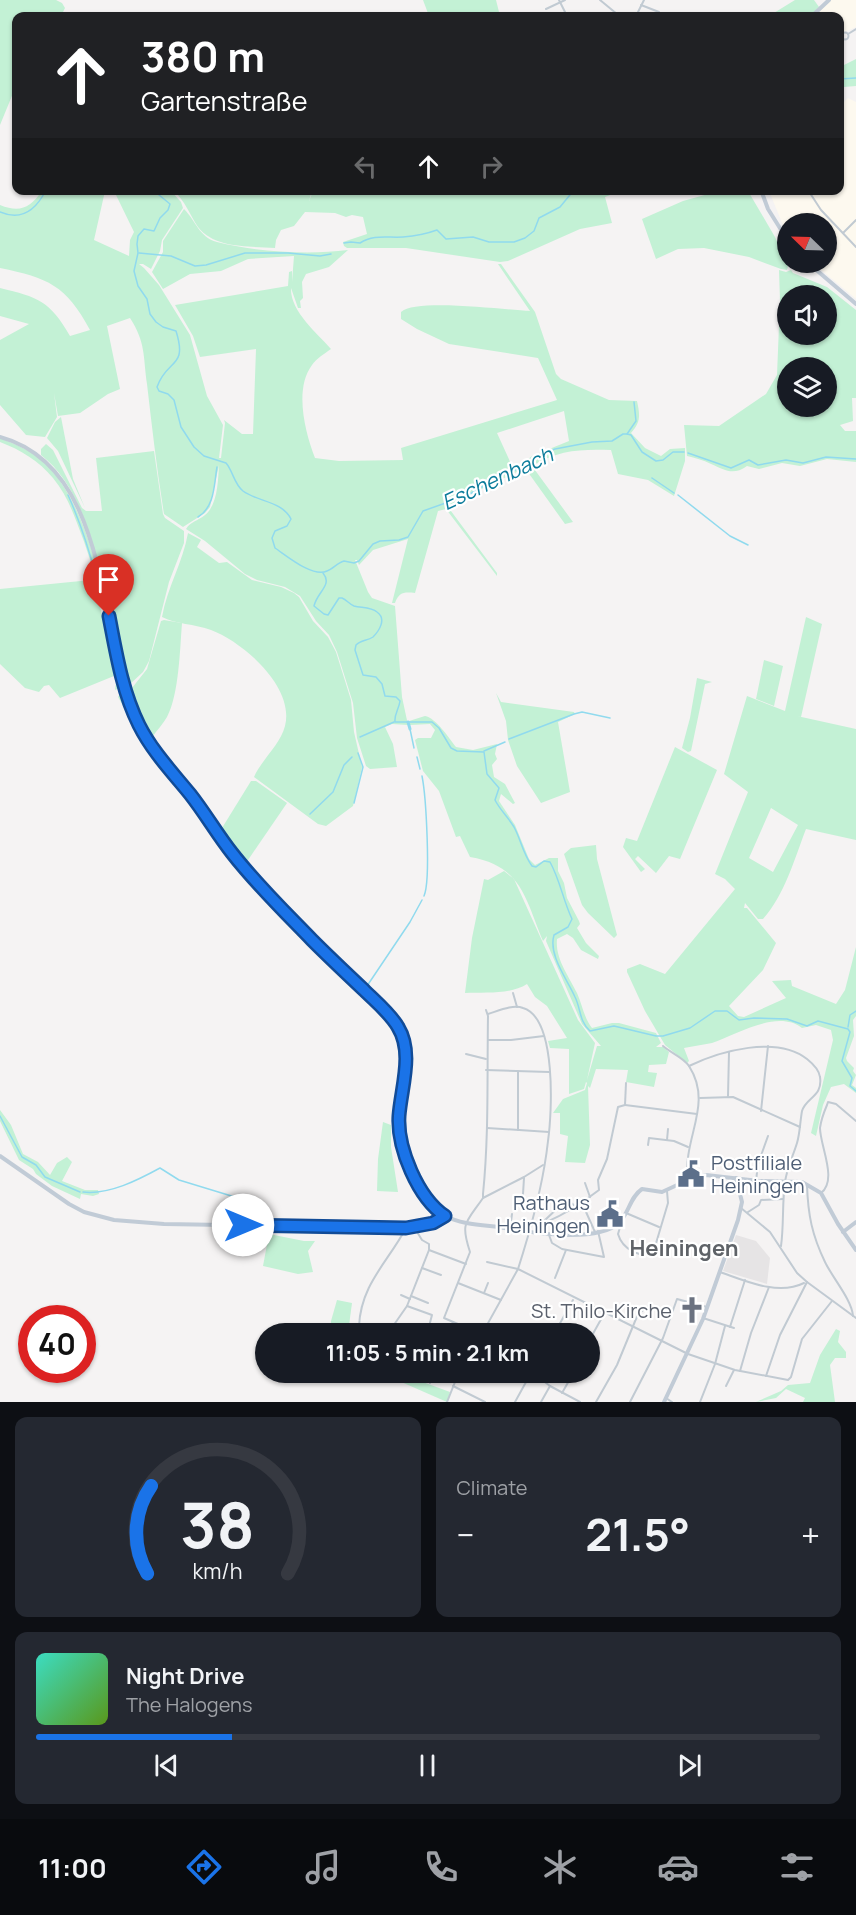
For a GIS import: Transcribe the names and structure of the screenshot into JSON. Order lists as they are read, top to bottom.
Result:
{
  "districts": ["Heiningen"],
  "water": ["Eschenbach"],
  "places": {
    "public building": ["Postfiliale Heiningen", "Rathaus Heiningen"],
    "church": ["St. Thilo-Kirche"]
  },
  "north": "top left",
  "page": {
    "turn": ["380 m", "Gartenstraße"],
    "limit": "40",
    "trip": "11:05 · 5 min · 2.1 km",
    "tile": "Climate",
    "heat": ["−", "21.5°", "+"],
    "song": ["Night Drive", "The Halogens"],
    "tabs": "11:00",
    "gauge": ["38", "km/h"]
  }
}
